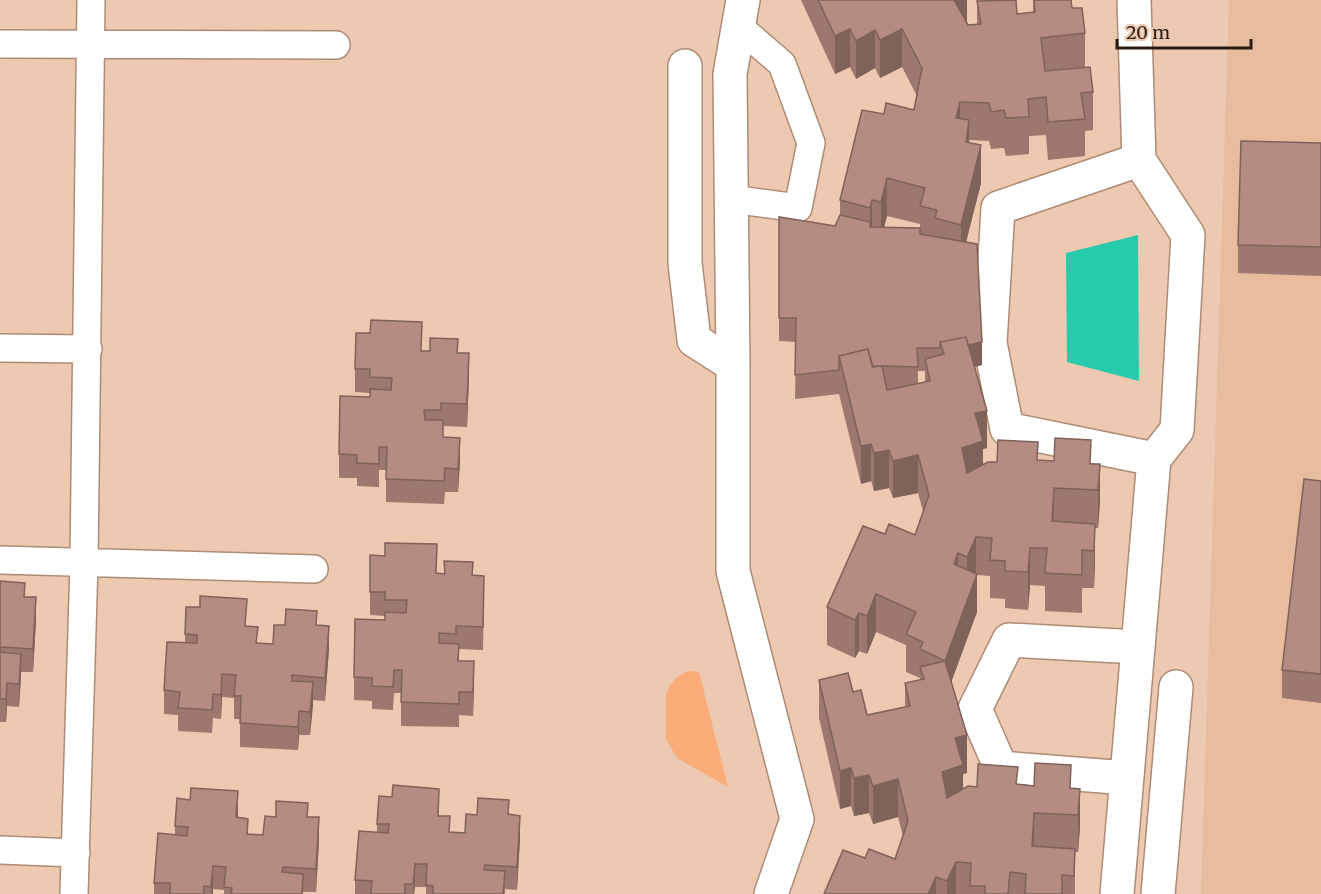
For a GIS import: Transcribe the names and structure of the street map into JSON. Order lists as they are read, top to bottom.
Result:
{
  "scale_bar": "20 m"
}
